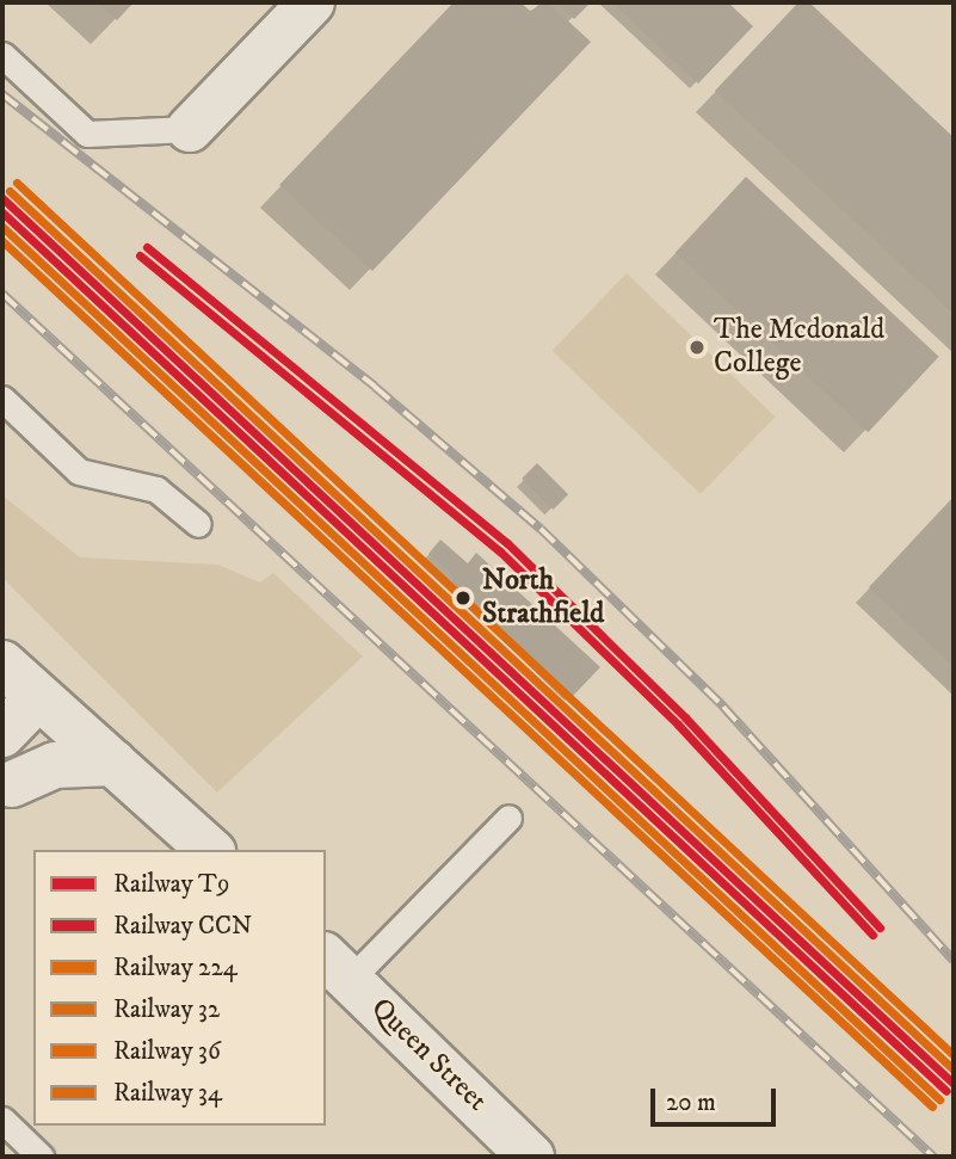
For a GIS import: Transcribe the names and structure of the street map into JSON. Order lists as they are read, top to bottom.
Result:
{
  "streets": {
    "main road": ["Queen Street"]
  },
  "places": ["The Mcdonald College", "North Strathfield"],
  "lines": [
    "rail line 36",
    "rail line 224",
    "rail line T9",
    "rail line CCN",
    "rail line 32",
    "rail line 34"
  ],
  "legend": [
    "Railway T9",
    "Railway CCN",
    "Railway 224",
    "Railway 32",
    "Railway 36",
    "Railway 34"
  ],
  "scale_bar": "20 m"
}
